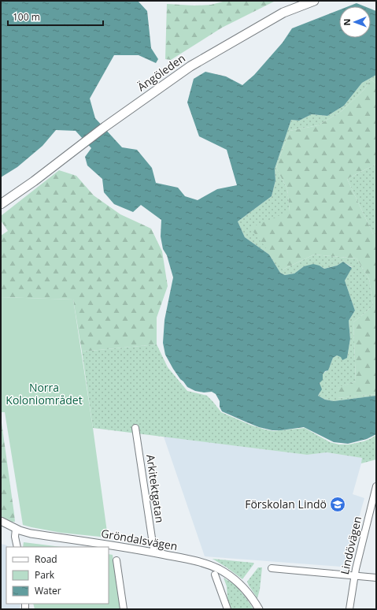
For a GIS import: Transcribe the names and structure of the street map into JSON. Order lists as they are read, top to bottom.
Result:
{
  "streets": {
    "main road": ["Ängöleden"],
    "street": ["Arkitektgatan", "Gröndalsvägen", "Lindövägen"]
  },
  "crossings": [
    ["Arkitektgatan", "Gröndalsvägen"]
  ],
  "parks": ["Norra Koloniområdet"],
  "places": {
    "school or university": ["Förskolan Lindö"]
  },
  "legend": ["Road", "Park", "Water"],
  "scale_bar": "100 m",
  "north": "left"
}
